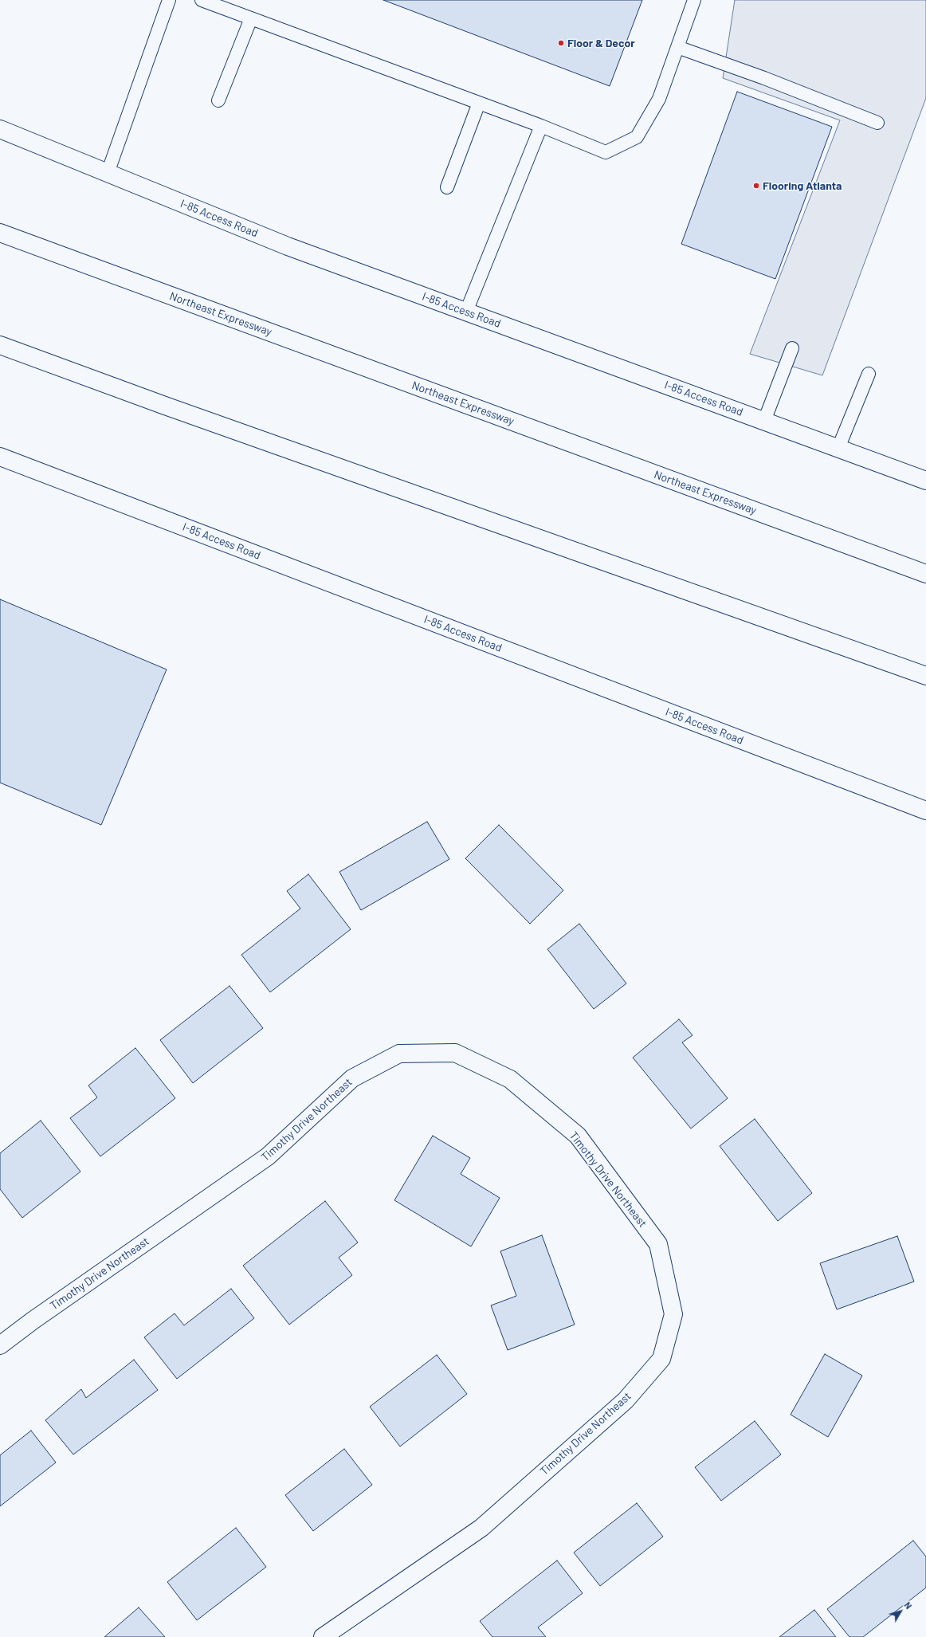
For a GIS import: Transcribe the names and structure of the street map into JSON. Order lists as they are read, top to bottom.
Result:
{
  "streets": {
    "main road": ["I-85 Access Road", "Northeast Expressway", "Timothy Drive Northeast"]
  },
  "places": ["Floor & Decor", "Flooring Atlanta"],
  "north": "top right"
}
